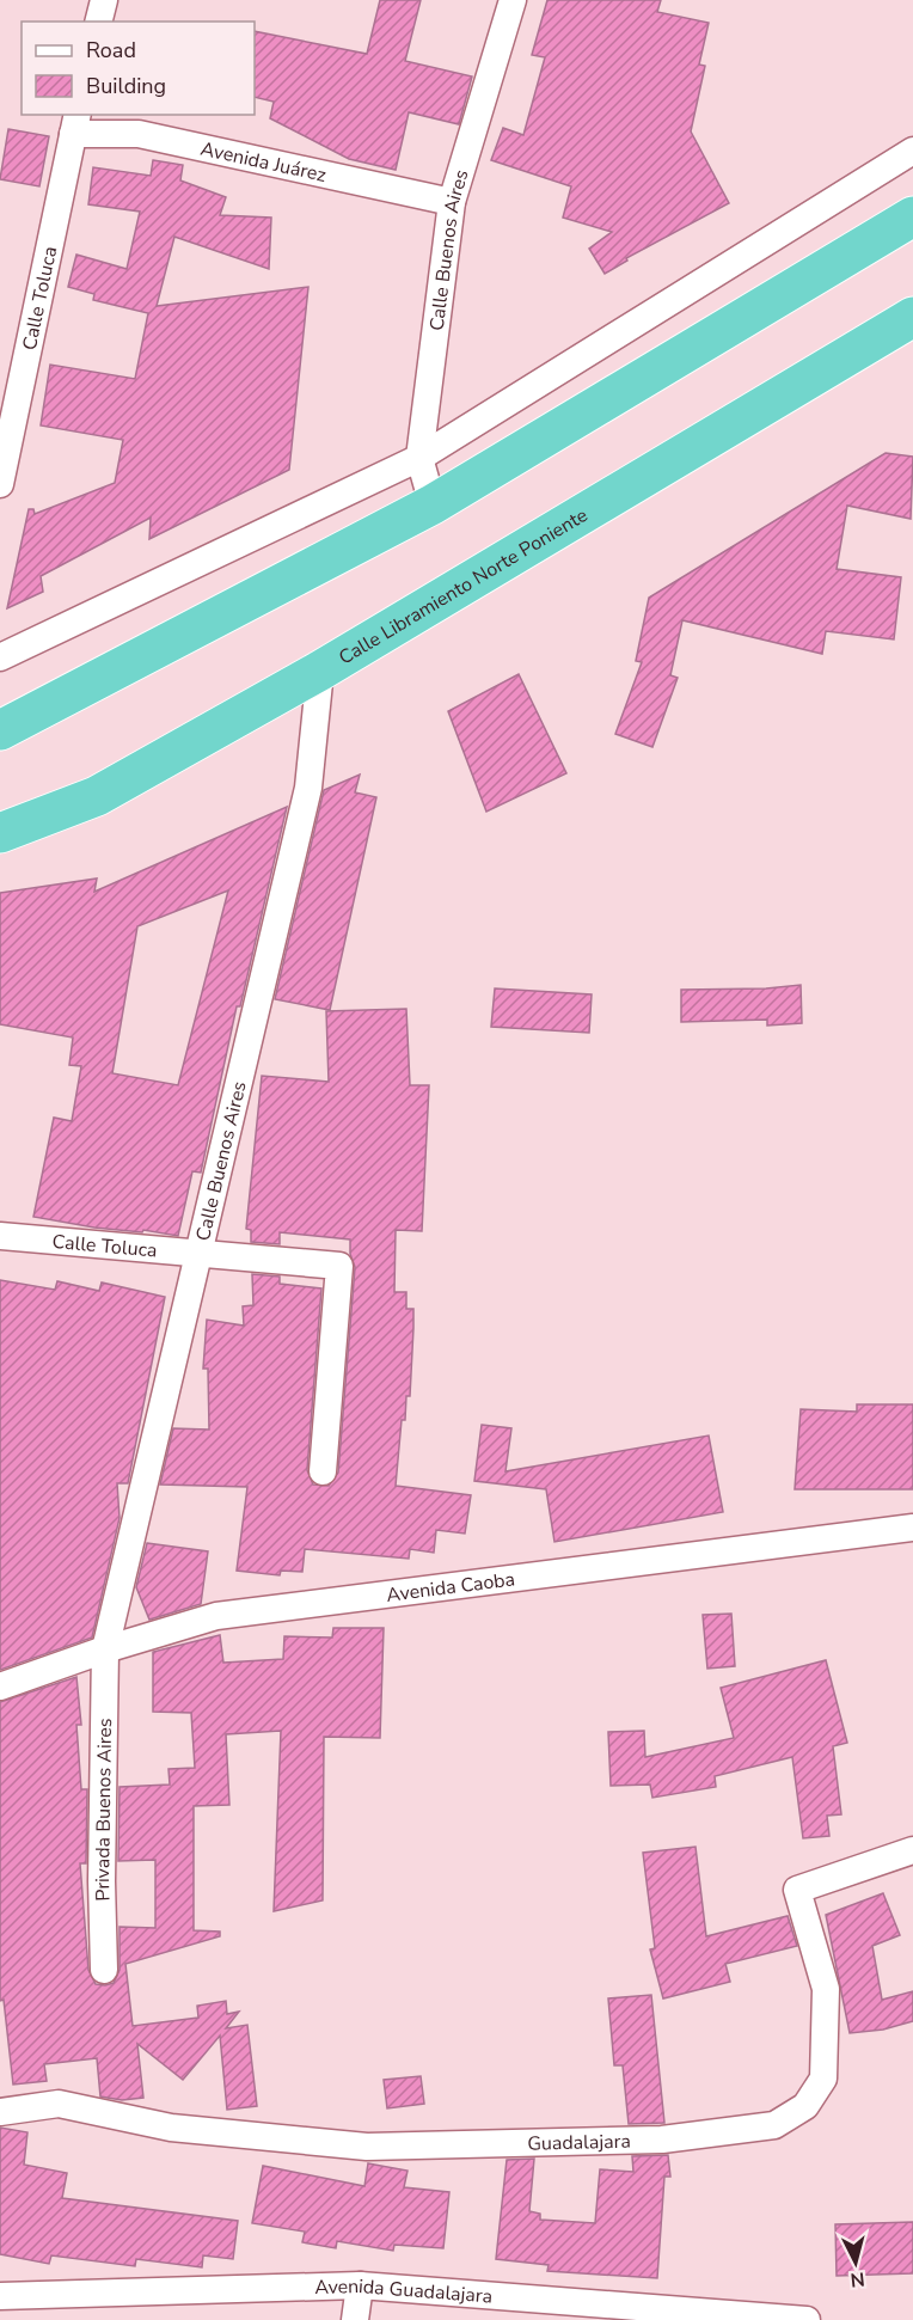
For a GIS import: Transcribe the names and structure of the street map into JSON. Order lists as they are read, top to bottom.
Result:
{
  "streets": {
    "highway": ["Calle Libramiento Norte Poniente"],
    "street": [
      "Avenida Juárez",
      "Calle Buenos Aires",
      "Calle Toluca",
      "Avenida Caoba",
      "Privada Buenos Aires",
      "Guadalajara",
      "Avenida Guadalajara"
    ]
  },
  "crossings": [
    ["Avenida Juárez", "Calle Buenos Aires"],
    ["Avenida Juárez", "Calle Toluca"],
    ["Calle Buenos Aires", "Calle Toluca"],
    ["Calle Buenos Aires", "Calle Libramiento Norte Poniente"],
    ["Calle Buenos Aires", "Avenida Caoba"],
    ["Calle Buenos Aires", "Privada Buenos Aires"],
    ["Avenida Caoba", "Privada Buenos Aires"]
  ],
  "legend": ["Road", "Building"],
  "north": "bottom"
}
